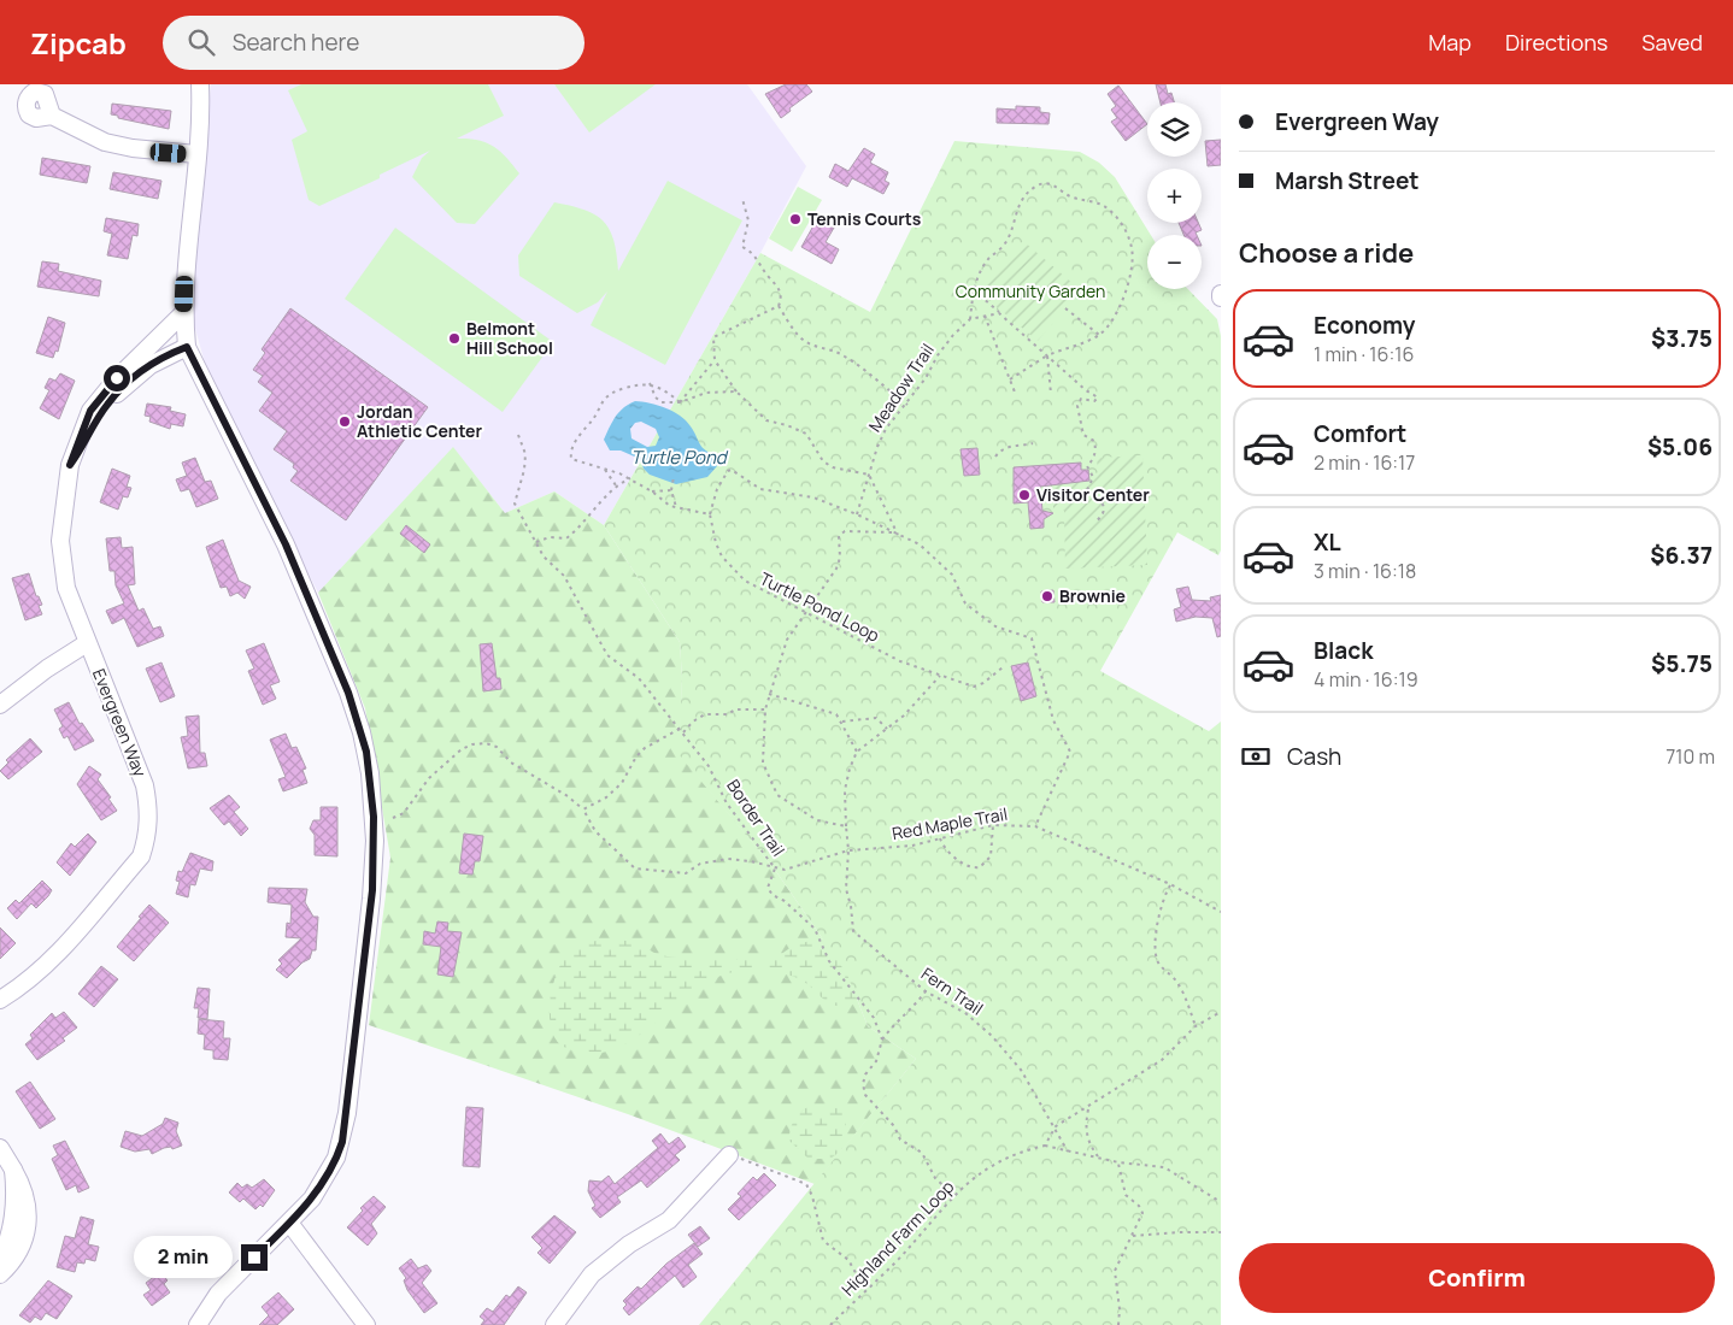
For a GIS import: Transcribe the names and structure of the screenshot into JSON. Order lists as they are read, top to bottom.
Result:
{
  "streets": {
    "street": ["Evergreen Way"],
    "path": [
      "Meadow Trail",
      "Turtle Pond Loop",
      "Border Trail",
      "Red Maple Trail",
      "Fern Trail",
      "Highland Farm Loop"
    ]
  },
  "crossings": [
    ["Border Trail", "Red Maple Trail"],
    ["Red Maple Trail", "Fern Trail"]
  ],
  "water": ["Turtle Pond"],
  "parks": ["Community Garden"],
  "places": [
    "Tennis Courts",
    "Belmont Hill School",
    "Jordan Athletic Center",
    "Visitor Center",
    "Brownie"
  ],
  "page": {
    "header": "Zipcab",
    "search": "Search here",
    "nav": ["Map", "Directions", "Saved"],
    "banner": ["Evergreen Way", "Marsh Street"],
    "map_buttons": ["+", "−"],
    "heading": "Choose a ride",
    "list": [
      {
        "name": "Economy",
        "note": "1 min · 16:16",
        "value": "$3.75"
      },
      {
        "name": "Comfort",
        "note": "2 min · 16:17",
        "value": "$5.06"
      },
      {
        "name": "XL",
        "note": "3 min · 16:18",
        "value": "$6.37"
      },
      {
        "name": "Black",
        "note": "4 min · 16:19",
        "value": "$5.75"
      }
    ],
    "pay": ["Cash", "710 m"],
    "buttons": "Confirm",
    "bubble": "2 min"
  }
}
